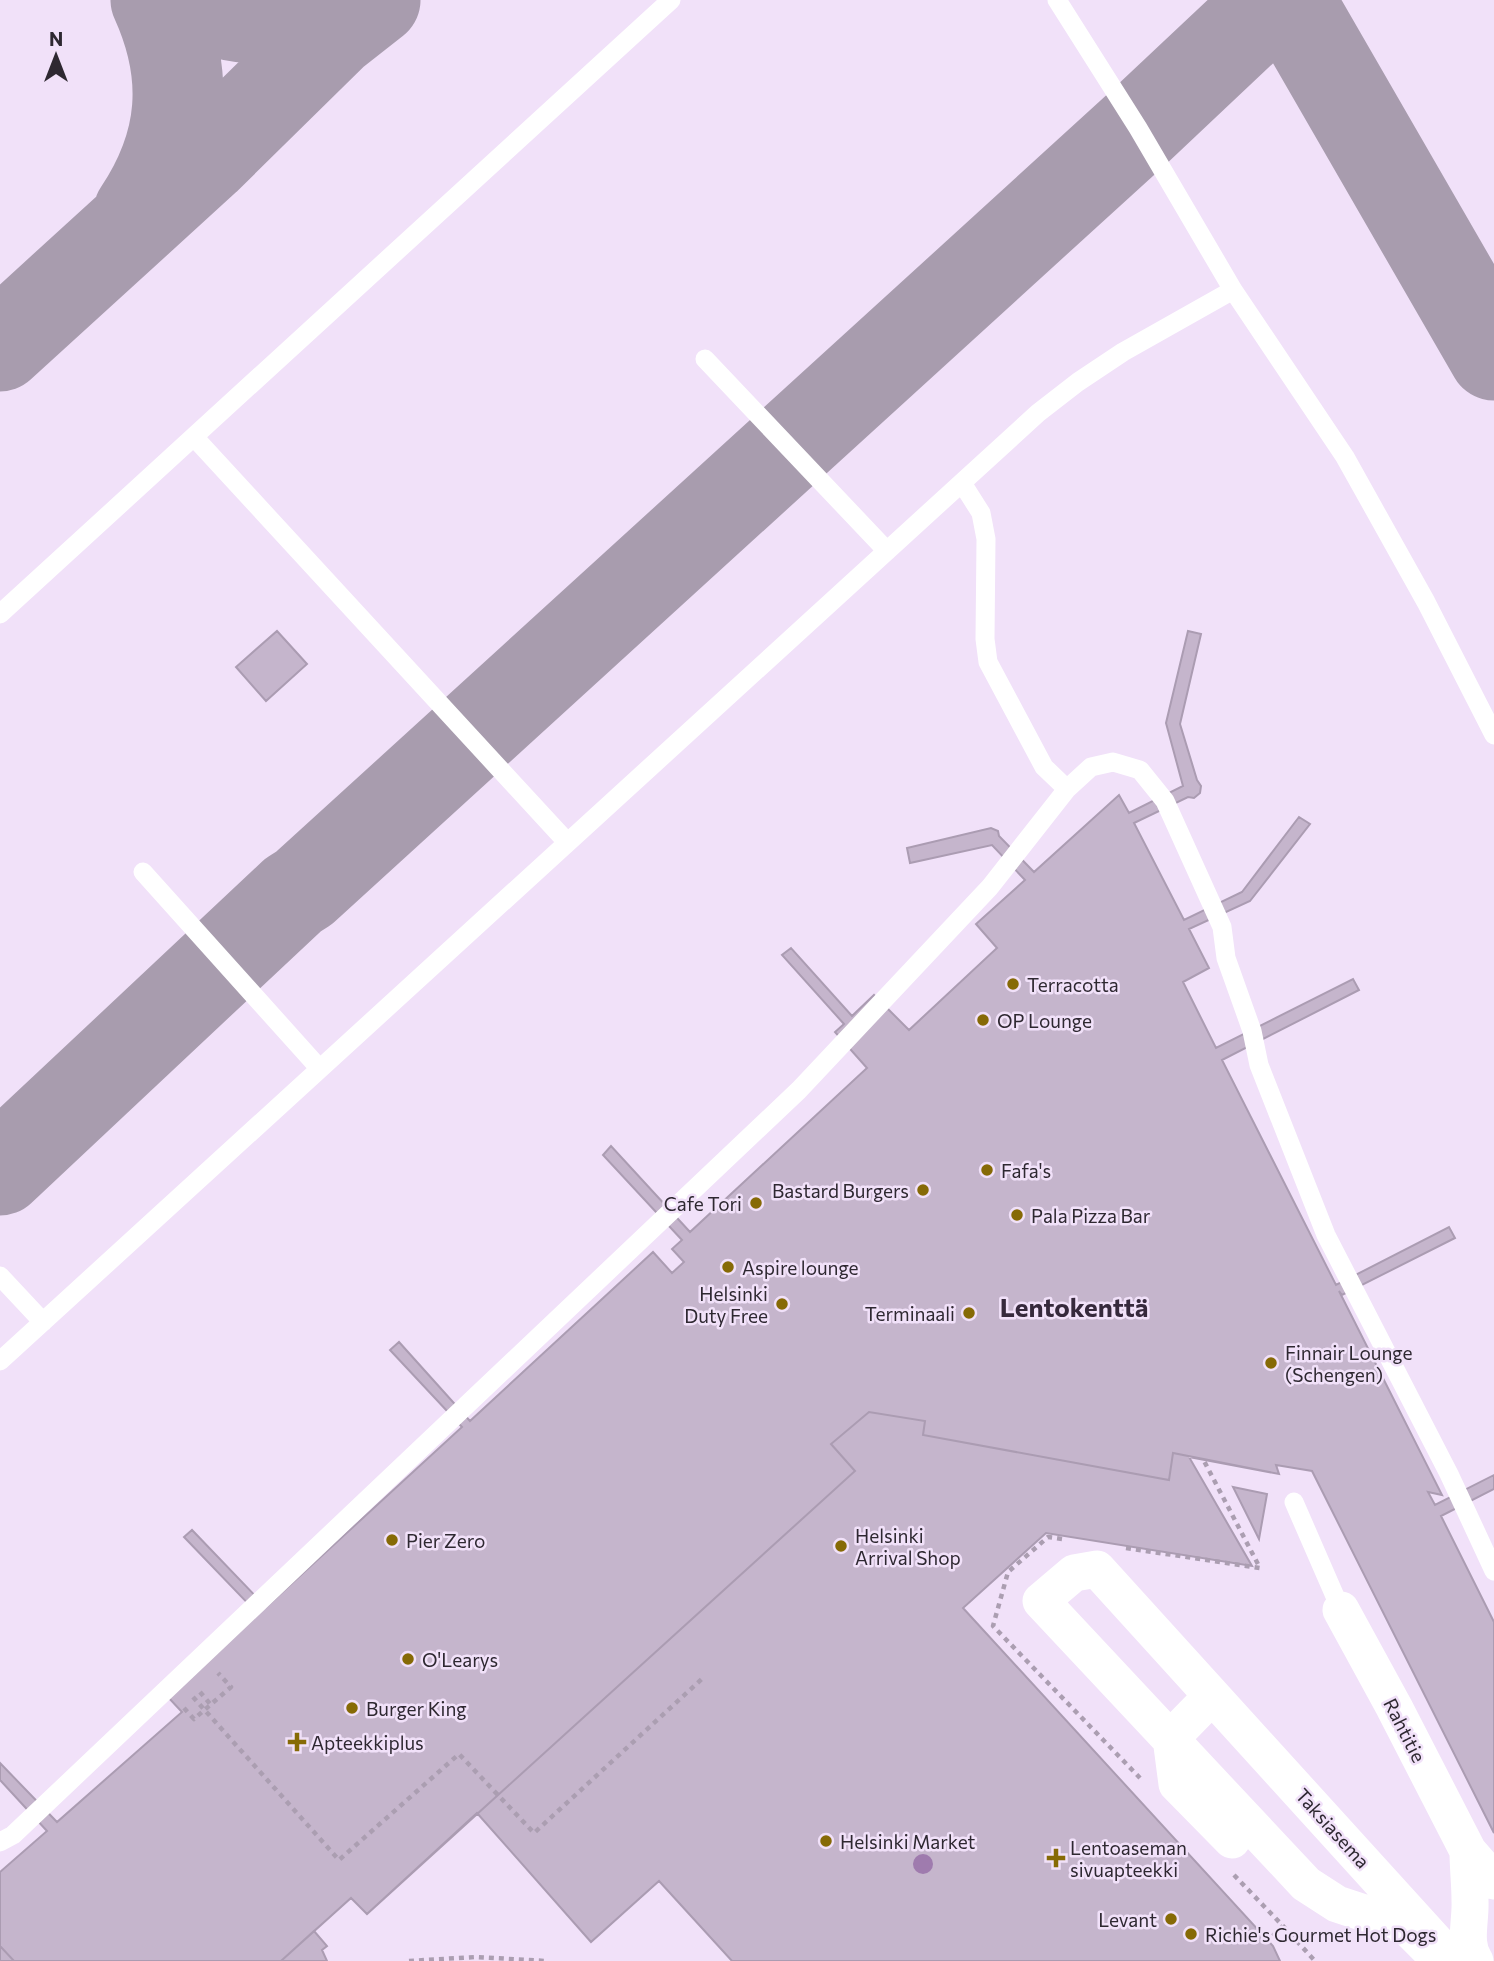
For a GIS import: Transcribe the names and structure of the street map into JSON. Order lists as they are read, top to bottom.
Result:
{
  "streets": {
    "street": ["Rahtitie", "Taksiasema"]
  },
  "districts": ["Lentokenttä"],
  "places": {
    "other": [
      "Terracotta",
      "OP Lounge",
      "Fafa's",
      "Bastard Burgers",
      "Cafe Tori",
      "Pala Pizza Bar",
      "Aspire lounge",
      "Helsinki Duty Free",
      "Terminaali",
      "Finnair Lounge (Schengen)",
      "Pier Zero",
      "Helsinki Arrival Shop",
      "O'Learys",
      "Burger King",
      "Helsinki Market",
      "Levant",
      "Richie's Gourmet Hot Dogs"
    ],
    "health": ["Apteekkiplus", "Lentoaseman sivuapteekki"]
  },
  "north": "top"
}
